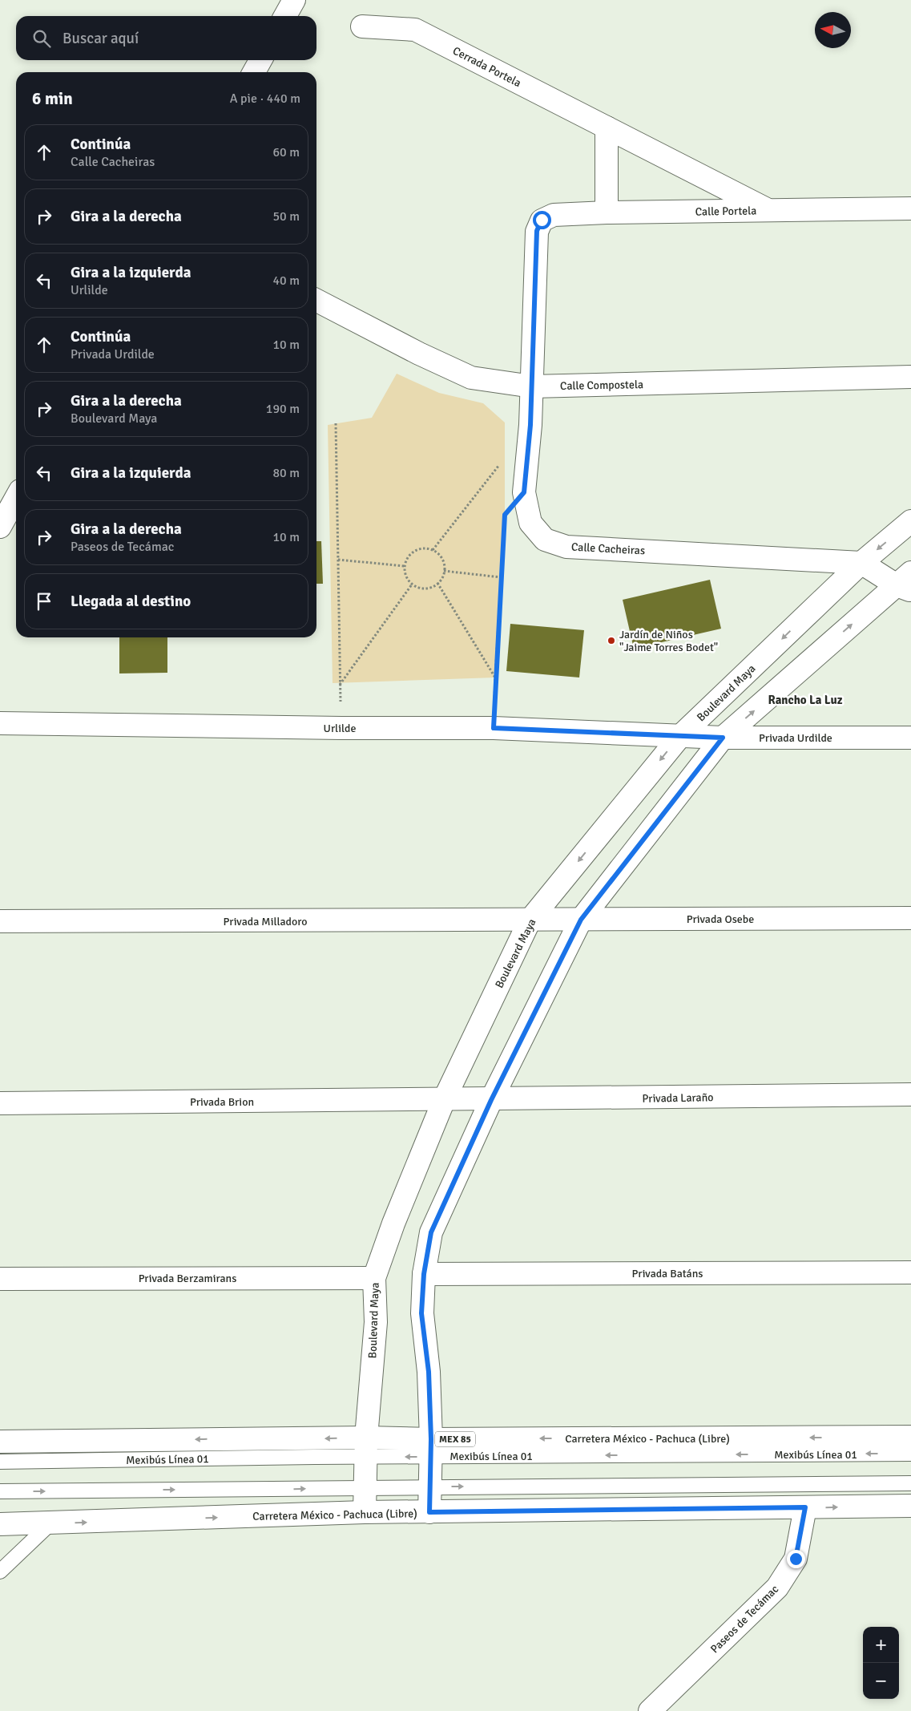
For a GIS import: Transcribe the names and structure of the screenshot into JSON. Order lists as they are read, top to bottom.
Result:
{
  "streets": {
    "street": [
      "Cerrada Portela",
      "Calle Portela",
      "Calle Compostela",
      "Calle Cacheiras",
      "Boulevard Maya",
      "Urlilde",
      "Privada Urdilde",
      "Privada Osebe",
      "Privada Milladoro",
      "Privada Laraño",
      "Privada Brion",
      "Privada Batáns",
      "Privada Berzamirans",
      "Carretera México - Pachuca (Libre)",
      "MEX 85",
      "Paseos de Tecámac"
    ],
    "lane": ["Mexibús Línea 01"]
  },
  "crossings": [
    ["Cerrada Portela", "Calle Portela"],
    ["Calle Portela", "Calle Cacheiras"],
    ["Calle Compostela", "Calle Cacheiras"],
    ["Calle Cacheiras", "Boulevard Maya"],
    ["Boulevard Maya", "Urlilde"],
    ["Boulevard Maya", "Privada Urdilde"],
    ["Boulevard Maya", "Privada Osebe"],
    ["Boulevard Maya", "Privada Milladoro"],
    ["Boulevard Maya", "Privada Laraño"],
    ["Boulevard Maya", "Privada Brion"],
    ["Boulevard Maya", "Privada Berzamirans"],
    ["Boulevard Maya", "Carretera México - Pachuca (Libre)"],
    ["Boulevard Maya", "Mexibús Línea 01"],
    ["Urlilde", "Privada Urdilde"],
    ["Privada Osebe", "Privada Milladoro"],
    ["Privada Laraño", "Privada Brion"],
    ["Carretera México - Pachuca (Libre)", "Mexibús Línea 01"],
    ["Carretera México - Pachuca (Libre)", "Paseos de Tecámac"]
  ],
  "districts": ["Rancho La Luz"],
  "places": ["Jardín de Niños \"Jaime Torres Bodet\""],
  "north": "left",
  "page": {
    "search": "Buscar aquí",
    "heading": ["6 min", "A pie · 440 m"],
    "list": [
      ["Continúa", "Calle Cacheiras", "60 m"],
      ["Gira a la derecha", "50 m"],
      ["Gira a la izquierda", "Urlilde", "40 m"],
      ["Continúa", "Privada Urdilde", "10 m"],
      ["Gira a la derecha", "Boulevard Maya", "190 m"],
      ["Gira a la izquierda", "80 m"],
      ["Gira a la derecha", "Paseos de Tecámac", "10 m"],
      "Llegada al destino"
    ],
    "map_buttons": ["+", "−"]
  }
}
